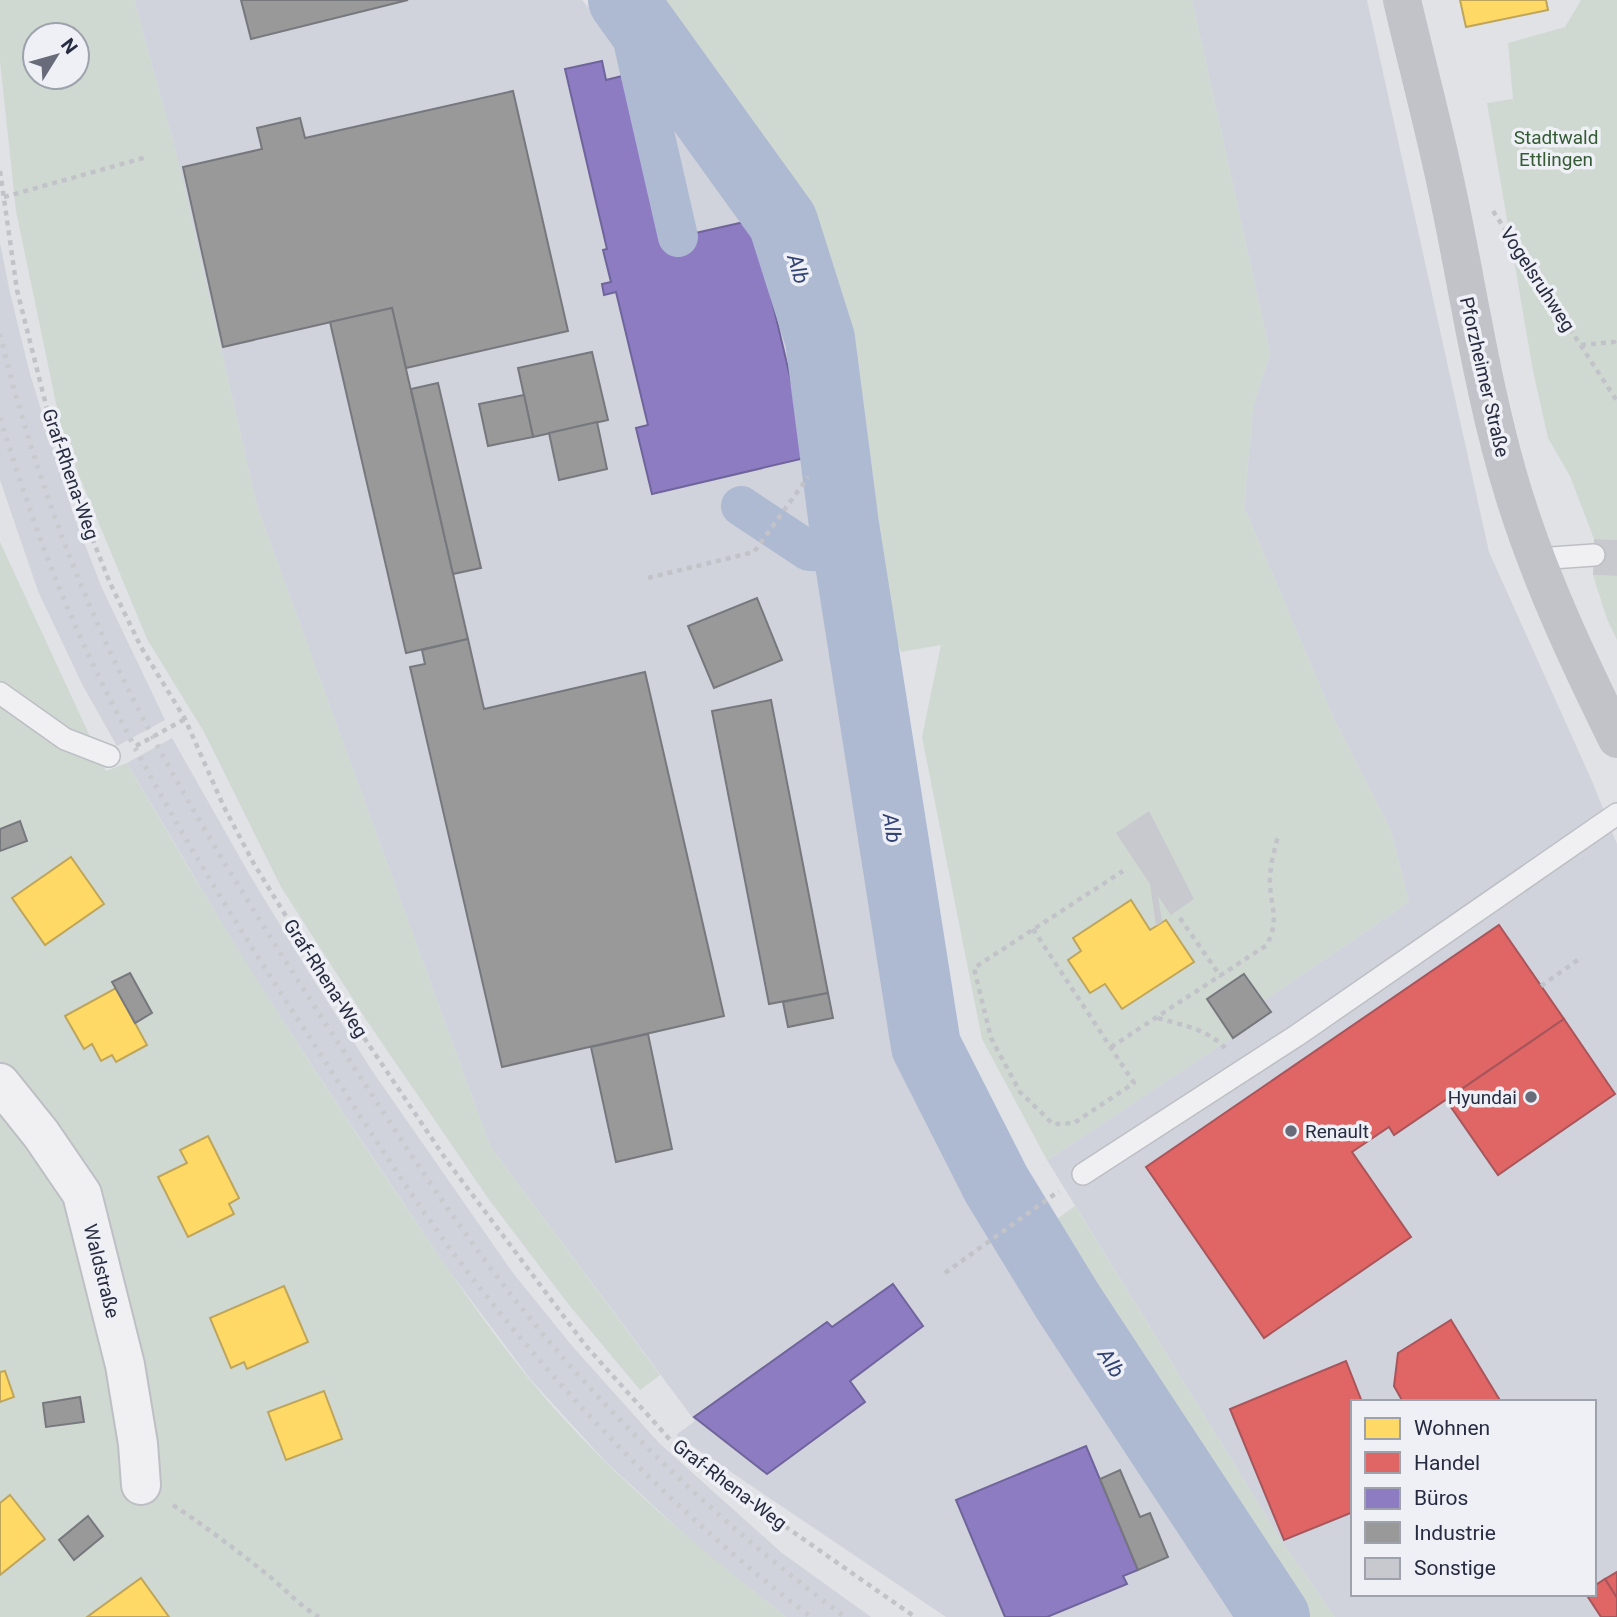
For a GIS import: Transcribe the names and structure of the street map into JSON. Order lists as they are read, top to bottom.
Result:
{
  "streets": {
    "main road": ["Pforzheimer Straße"],
    "street": ["Waldstraße"],
    "path": ["Vogelsruhweg", "Graf-Rhena-Weg"]
  },
  "crossings": [
    ["Vogelsruhweg", "Pforzheimer Straße"]
  ],
  "water": ["Alb"],
  "parks": ["Stadtwald Ettlingen"],
  "places": ["Hyundai", "Renault"],
  "legend": [
    "Wohnen",
    "Handel",
    "Büros",
    "Industrie",
    "Sonstige"
  ],
  "north": "top right"
}
